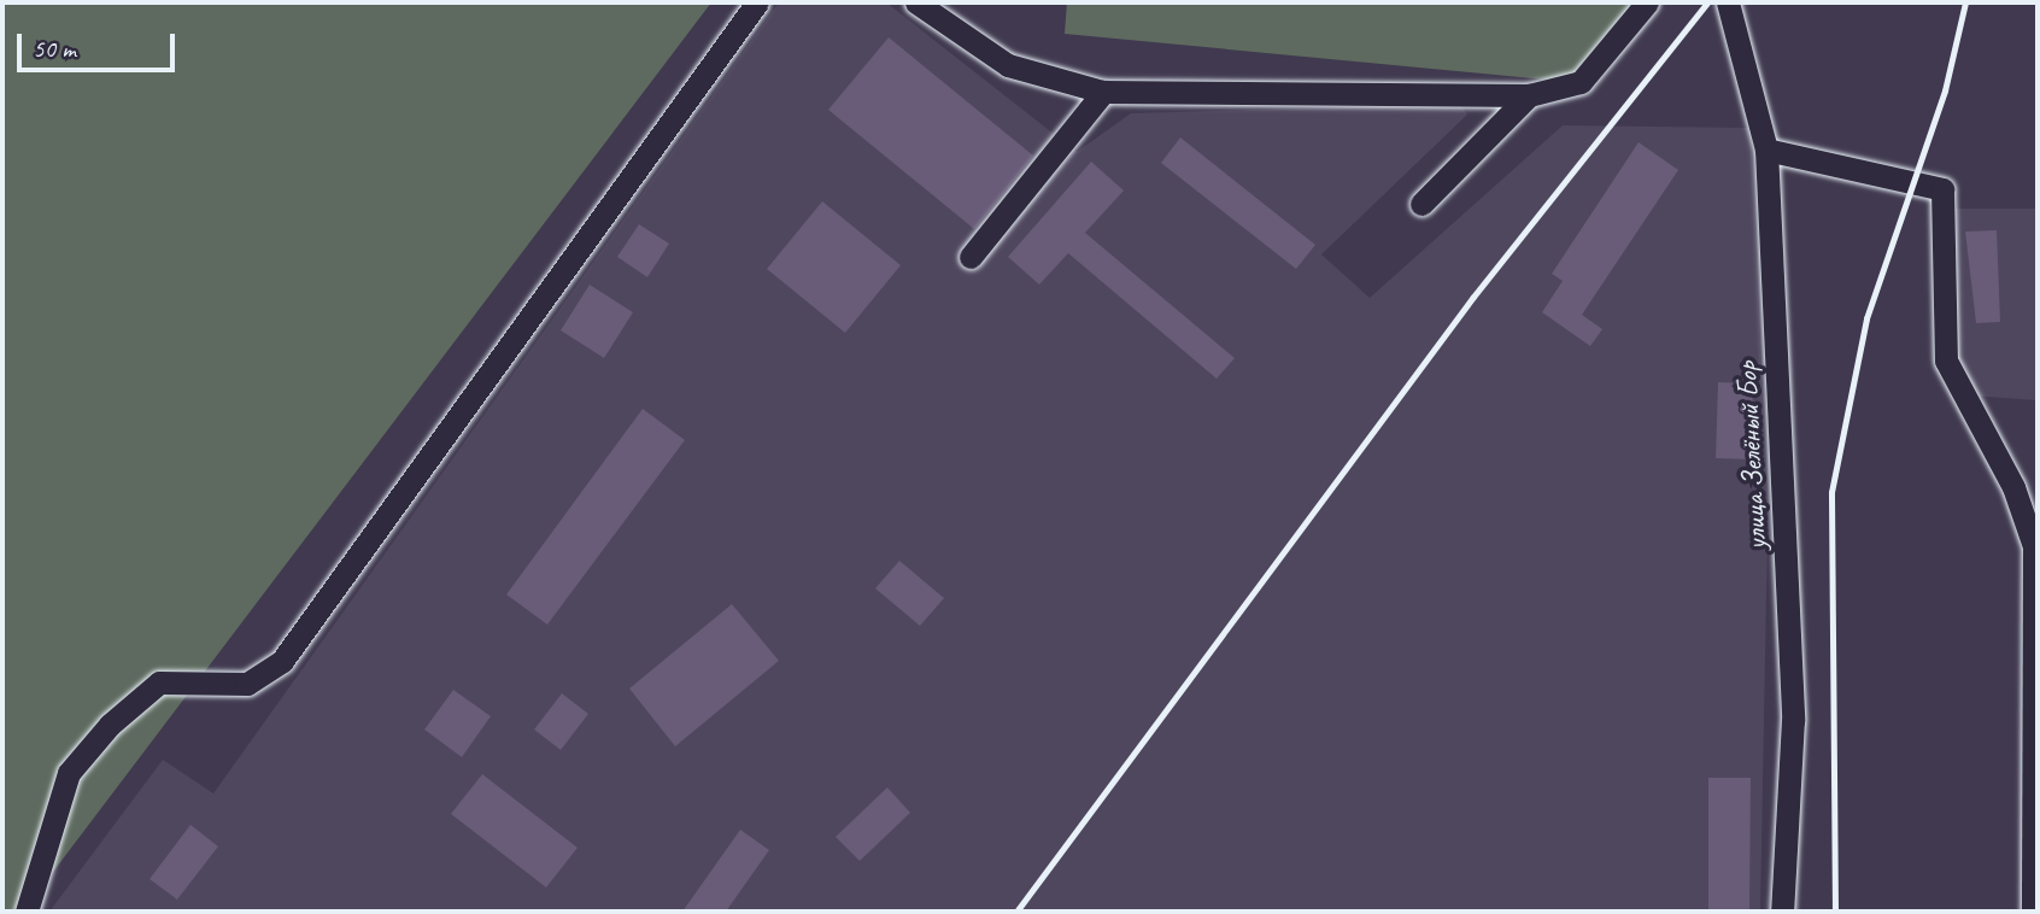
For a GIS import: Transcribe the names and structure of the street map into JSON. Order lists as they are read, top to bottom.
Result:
{
  "streets": {
    "street": ["улица Зелёный Бор"]
  },
  "scale_bar": "50 m"
}
